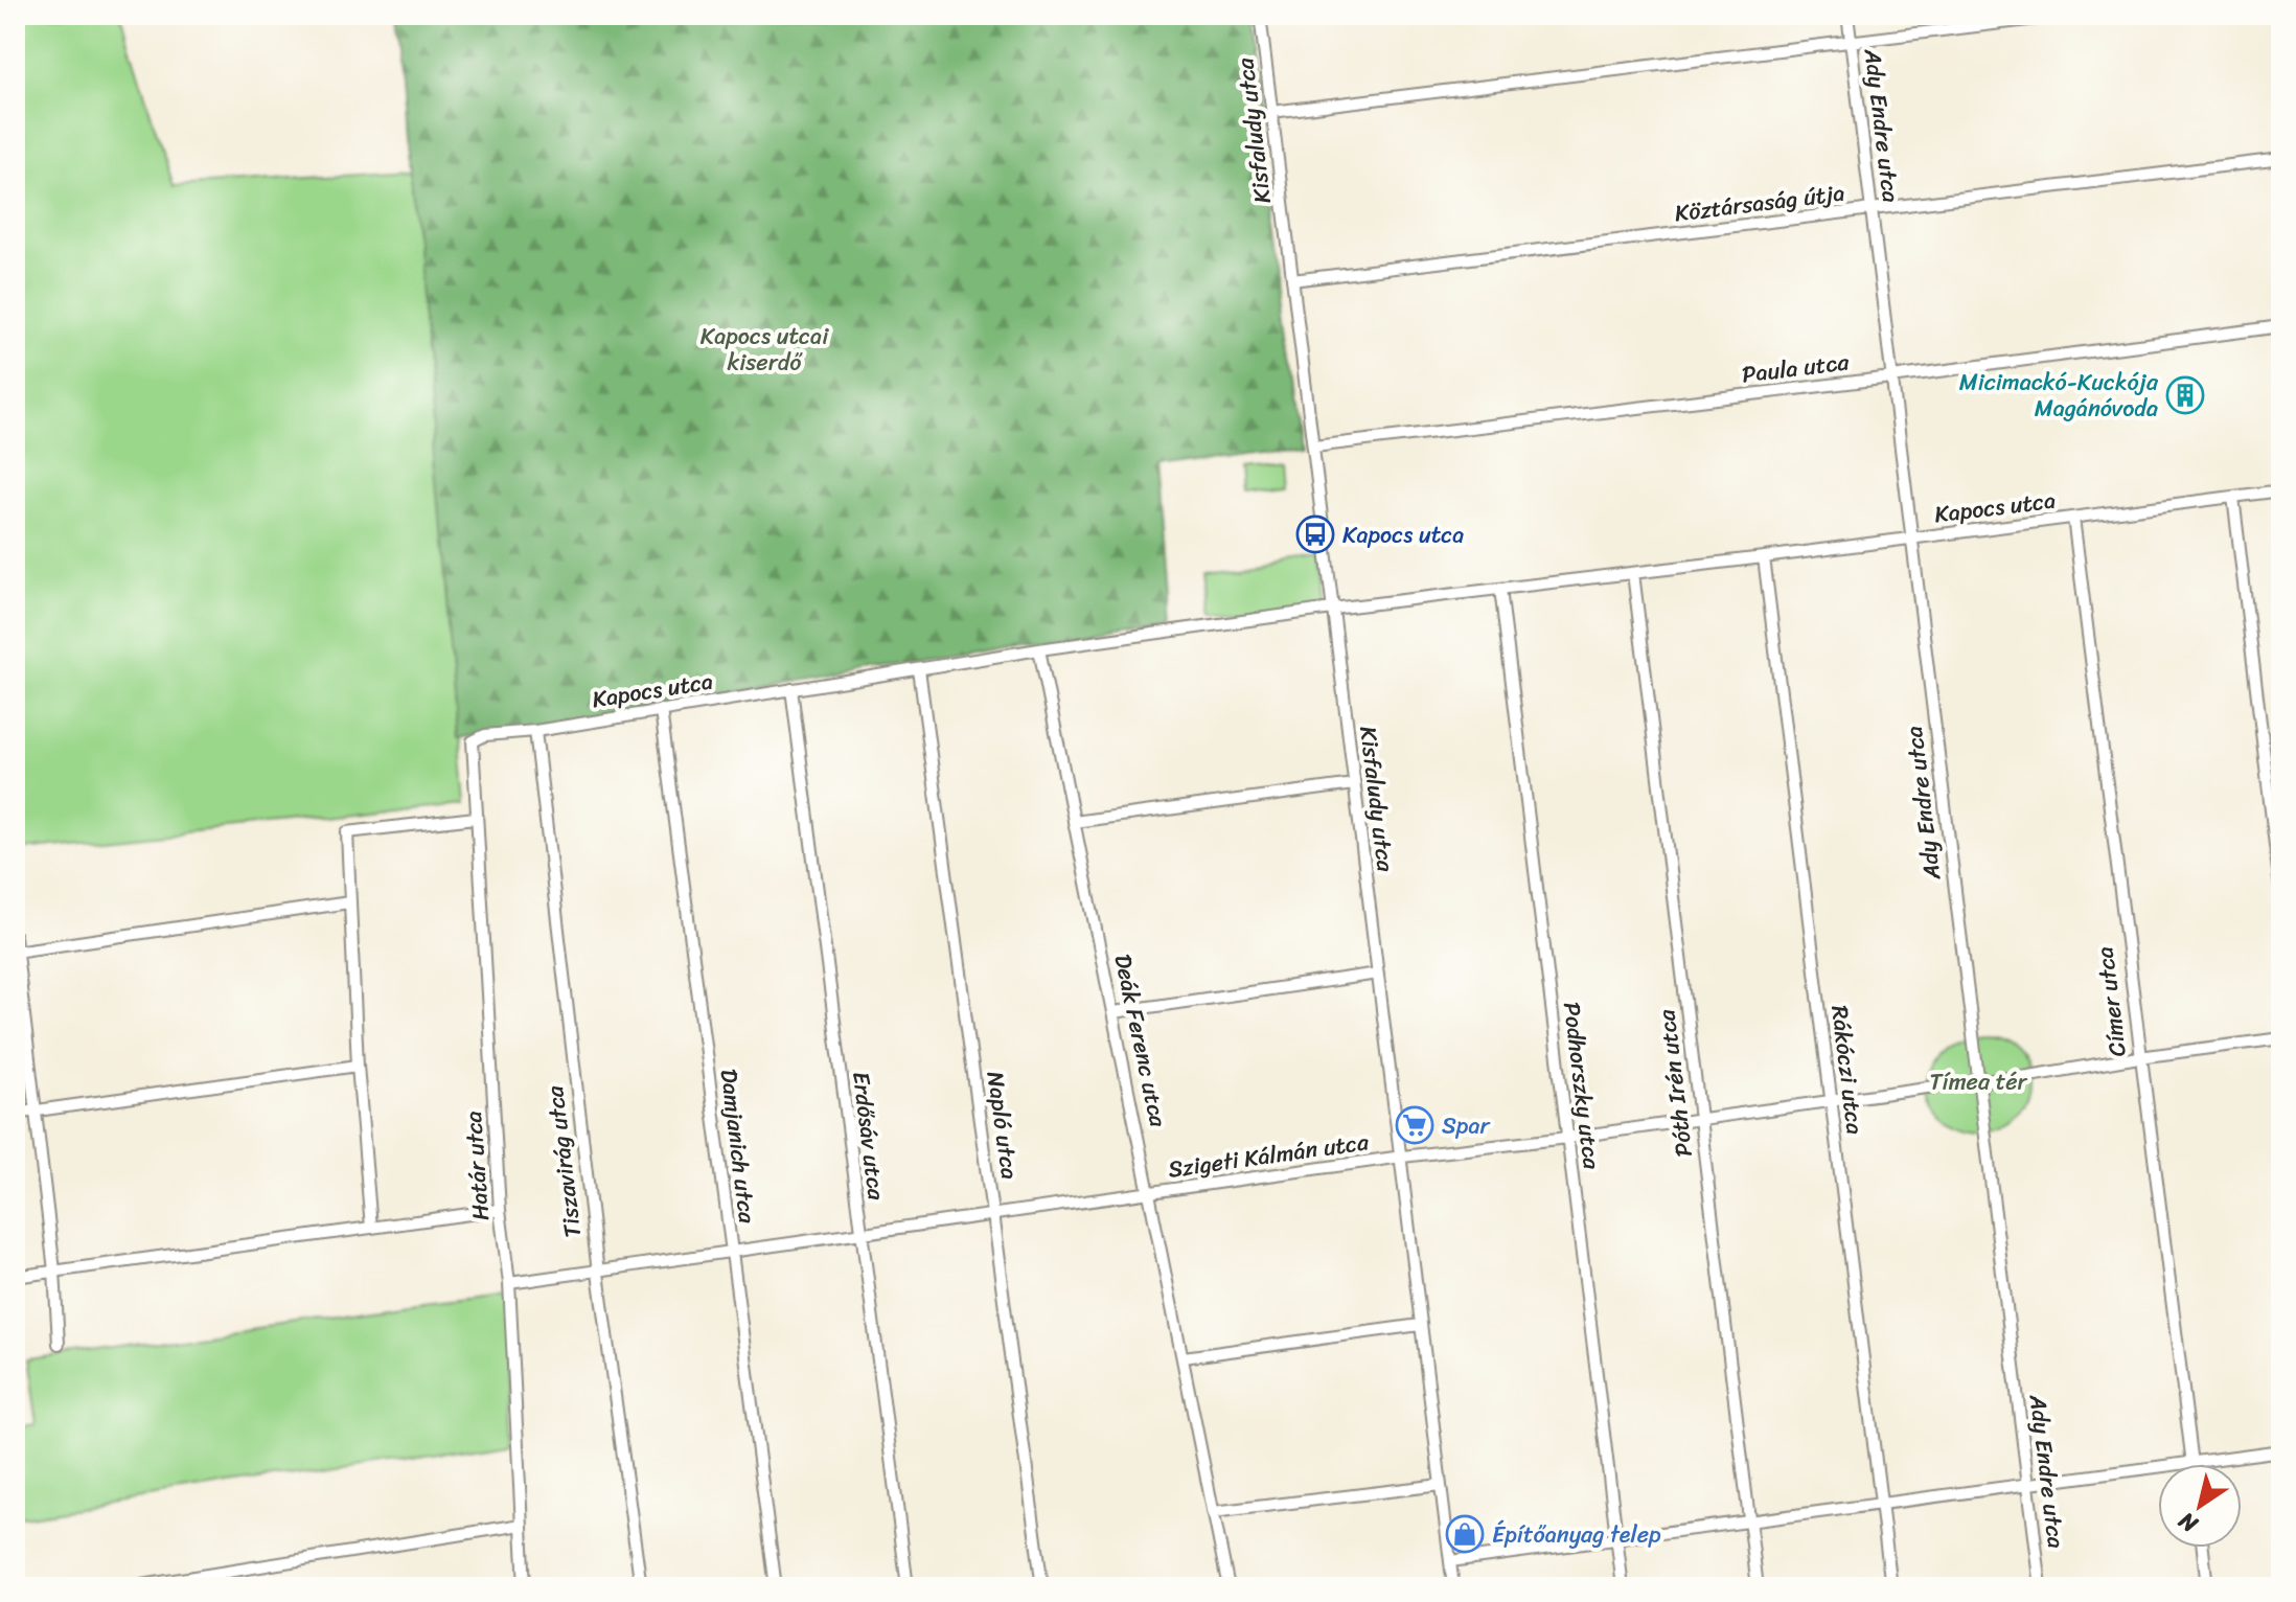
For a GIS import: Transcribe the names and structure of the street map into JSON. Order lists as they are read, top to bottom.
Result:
{
  "streets": {
    "street": [
      "Ady Endre utca",
      "Kisfaludy utca",
      "Köztársaság útja",
      "Paula utca",
      "Kapocs utca",
      "Címer utca",
      "Deák Ferenc utca",
      "Rákóczi utca",
      "Póth Irén utca",
      "Podhorszky utca",
      "Napló utca",
      "Erdősáv utca",
      "Damjanich utca",
      "Szigeti Kálmán utca",
      "Tiszavirág utca",
      "Határ utca"
    ]
  },
  "crossings": [
    ["Ady Endre utca", "Köztársaság útja"],
    ["Ady Endre utca", "Paula utca"],
    ["Ady Endre utca", "Kapocs utca"],
    ["Ady Endre utca", "Szigeti Kálmán utca"],
    ["Kisfaludy utca", "Köztársaság útja"],
    ["Kisfaludy utca", "Paula utca"],
    ["Kisfaludy utca", "Kapocs utca"],
    ["Kisfaludy utca", "Szigeti Kálmán utca"],
    ["Kapocs utca", "Címer utca"],
    ["Kapocs utca", "Deák Ferenc utca"],
    ["Kapocs utca", "Rákóczi utca"],
    ["Kapocs utca", "Póth Irén utca"],
    ["Kapocs utca", "Podhorszky utca"],
    ["Kapocs utca", "Napló utca"],
    ["Kapocs utca", "Erdősáv utca"],
    ["Kapocs utca", "Damjanich utca"],
    ["Kapocs utca", "Tiszavirág utca"],
    ["Kapocs utca", "Határ utca"],
    ["Címer utca", "Szigeti Kálmán utca"],
    ["Deák Ferenc utca", "Szigeti Kálmán utca"],
    ["Rákóczi utca", "Szigeti Kálmán utca"],
    ["Póth Irén utca", "Szigeti Kálmán utca"],
    ["Podhorszky utca", "Szigeti Kálmán utca"],
    ["Napló utca", "Szigeti Kálmán utca"],
    ["Erdősáv utca", "Szigeti Kálmán utca"],
    ["Damjanich utca", "Szigeti Kálmán utca"],
    ["Szigeti Kálmán utca", "Tiszavirág utca"],
    ["Szigeti Kálmán utca", "Határ utca"]
  ],
  "parks": ["Kapocs utcai kiserdő", "Tímea tér"],
  "places": {
    "building": ["Micimackó-Kuckója Magánóvoda"],
    "bus stop": ["Kapocs utca"],
    "supermarket": ["Spar"],
    "shop": ["Építőanyag telep"]
  },
  "north": "bottom left"
}
